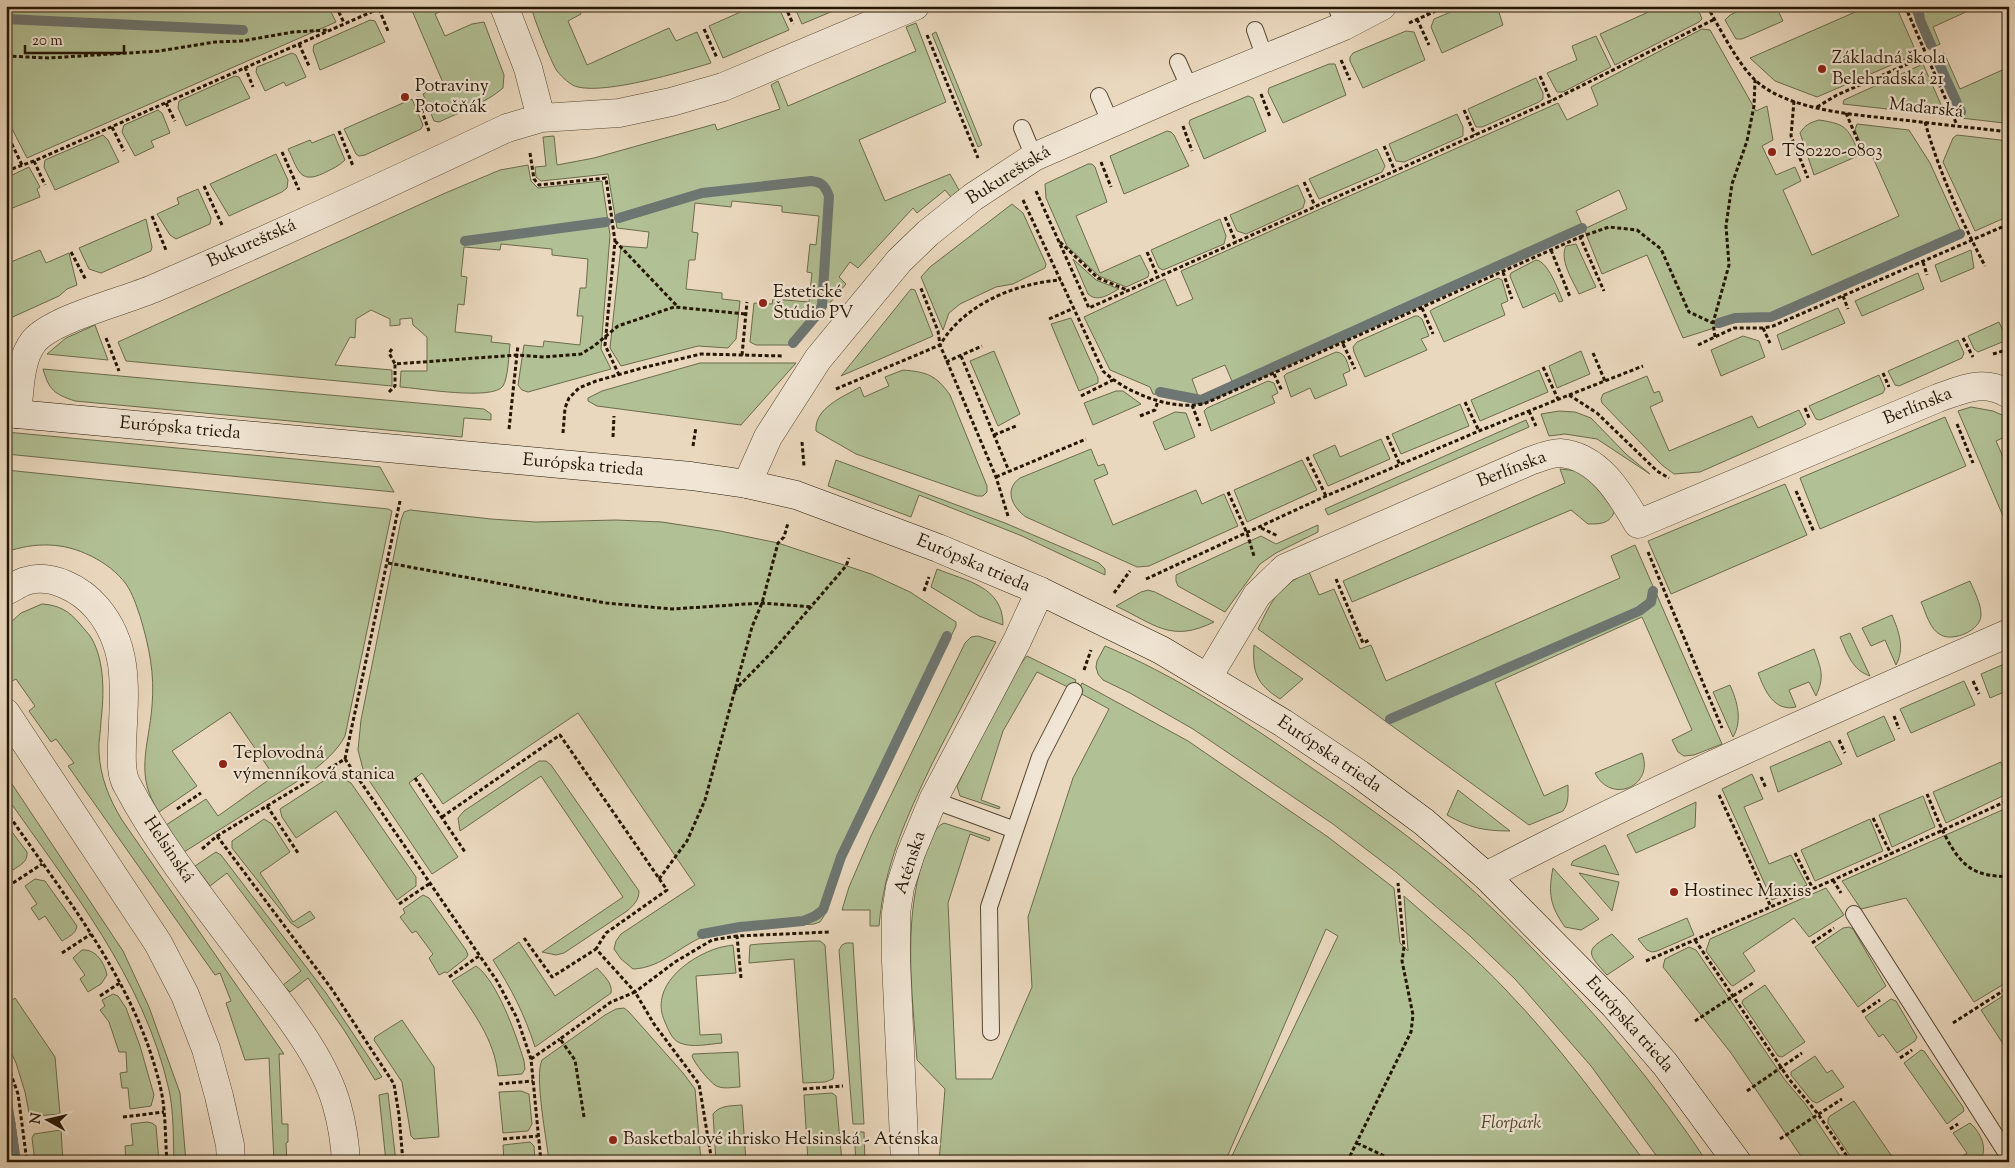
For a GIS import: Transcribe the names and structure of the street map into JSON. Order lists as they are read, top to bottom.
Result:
{
  "streets": {
    "street": [
      "Bukureštská",
      "Berlínska",
      "Európska trieda",
      "Helsinská",
      "Aténska"
    ],
    "path": ["Maďarská"]
  },
  "crossings": [
    ["Bukureštská", "Európska trieda"],
    ["Berlínska", "Európska trieda"],
    ["Európska trieda", "Aténska"]
  ],
  "parks": ["Florpark"],
  "places": [
    "Základná škola Belehradská 21",
    "Potraviny Potočňák",
    "TS0220-0803",
    "Estetické Štúdio PV",
    "Teplovodná výmenníková stanica",
    "Hostinec Maxiss",
    "Basketbalové ihrisko Helsinská - Aténska"
  ],
  "scale_bar": "20 m",
  "north": "left"
}
